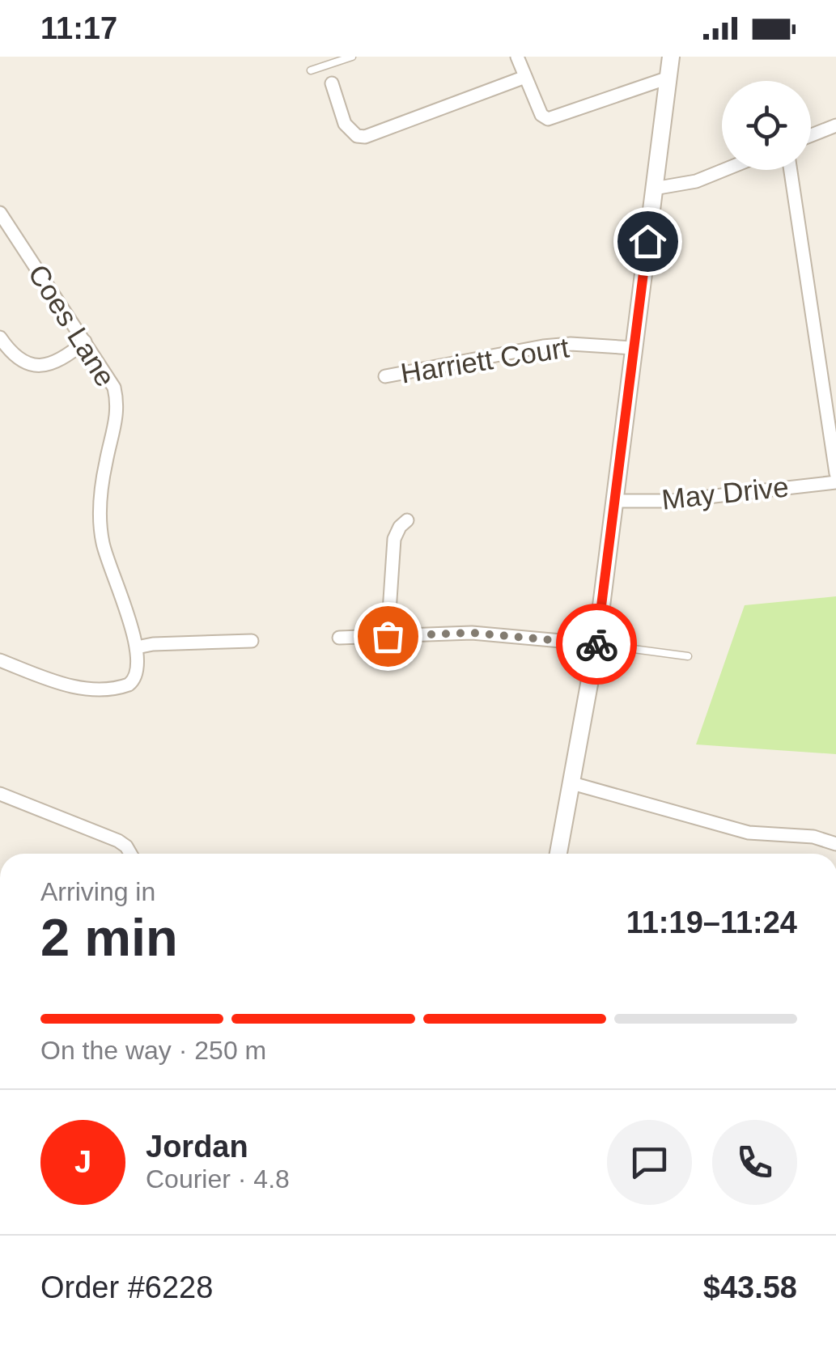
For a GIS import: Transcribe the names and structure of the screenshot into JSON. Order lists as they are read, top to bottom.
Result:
{
  "streets": {
    "street": ["Coes Lane", "Harriett Court", "May Drive"]
  },
  "page": {
    "status": "11:17",
    "heading": ["2 min", "Arriving in", "11:19–11:24"],
    "panel": [
      "Jordan",
      "Courier · 4.8",
      "Order #6228",
      "$43.58"
    ],
    "bar": "On the way · 250 m",
    "round": "J"
  }
}
